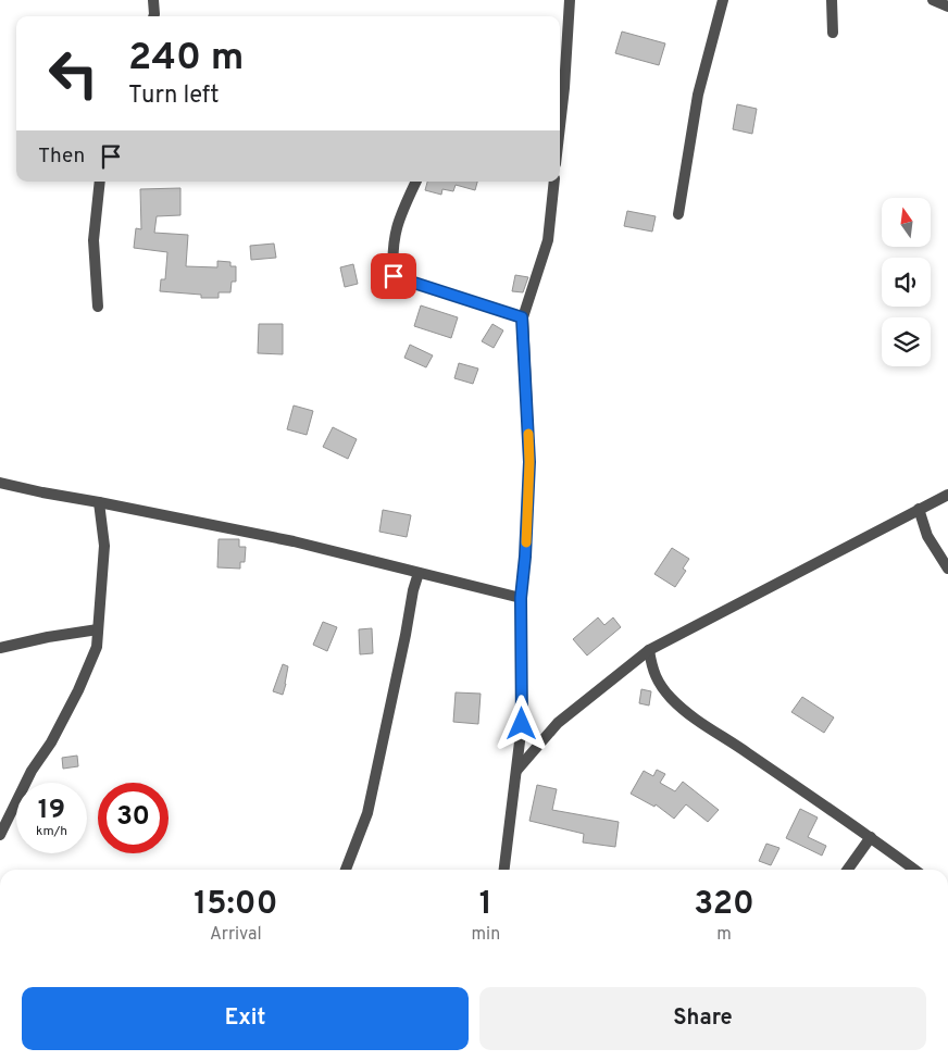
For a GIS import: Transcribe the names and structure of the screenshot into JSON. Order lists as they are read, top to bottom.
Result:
{
  "north": "top",
  "page": {
    "turn": ["240 m", "Turn left"],
    "then": "Then",
    "speed": "19 km/h",
    "limit": "30",
    "eta": [
      "15:00",
      "Arrival",
      "1",
      "min",
      "320",
      "m"
    ],
    "buttons": ["Exit", "Share"]
  }
}
